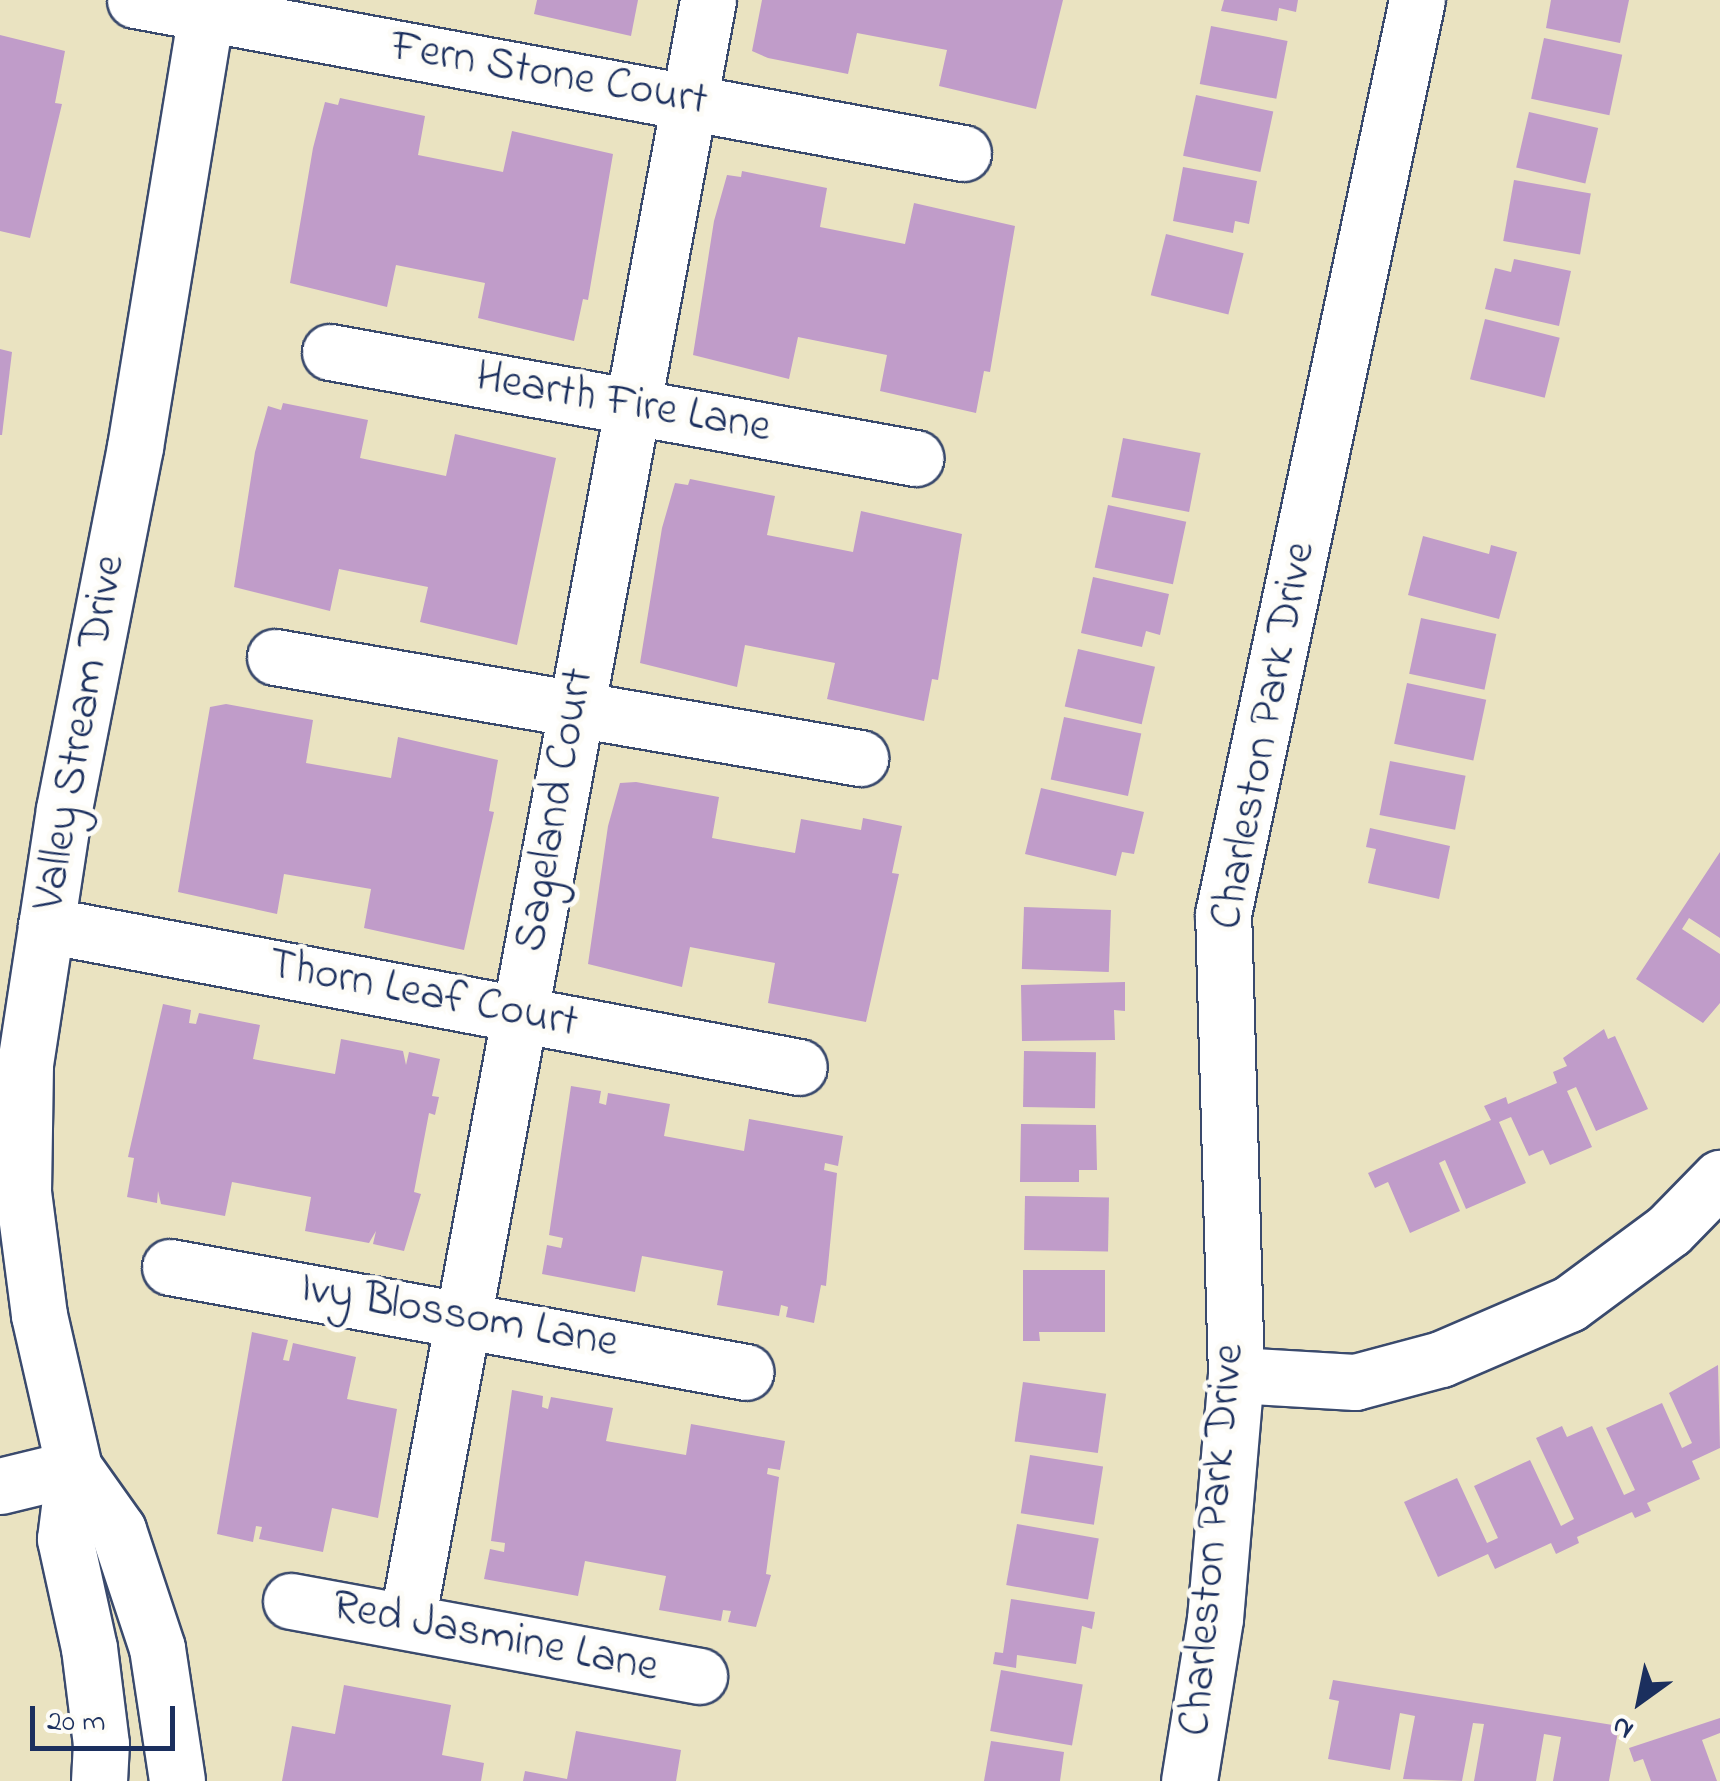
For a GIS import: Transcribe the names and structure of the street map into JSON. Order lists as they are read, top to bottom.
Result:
{
  "streets": {
    "street": [
      "Fern Stone Court",
      "Hearth Fire Lane",
      "Valley Stream Drive",
      "Charleston Park Drive",
      "Sageland Court",
      "Thorn Leaf Court",
      "Ivy Blossom Lane",
      "Red Jasmine Lane"
    ]
  },
  "crossings": [
    ["Fern Stone Court", "Valley Stream Drive"],
    ["Fern Stone Court", "Sageland Court"],
    ["Hearth Fire Lane", "Sageland Court"],
    ["Valley Stream Drive", "Thorn Leaf Court"],
    ["Sageland Court", "Thorn Leaf Court"],
    ["Sageland Court", "Ivy Blossom Lane"],
    ["Sageland Court", "Red Jasmine Lane"]
  ],
  "scale_bar": "20 m",
  "north": "bottom left"
}
